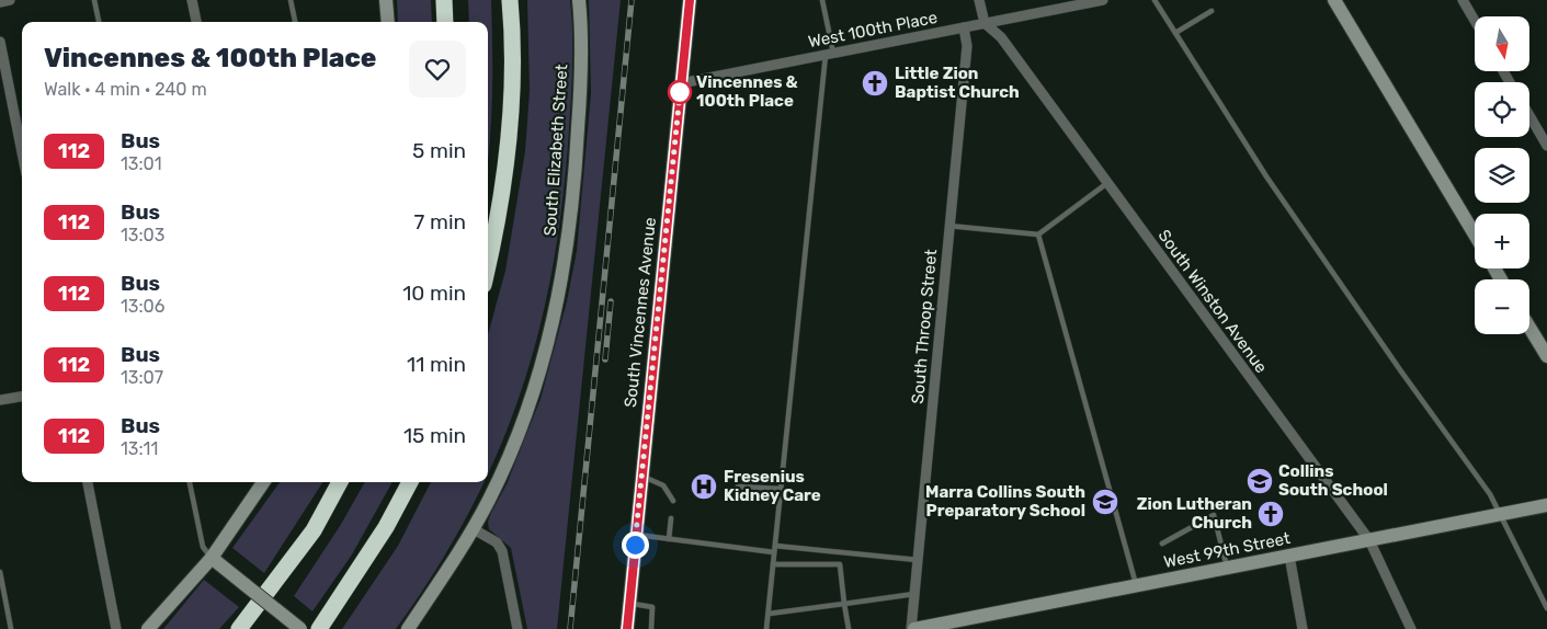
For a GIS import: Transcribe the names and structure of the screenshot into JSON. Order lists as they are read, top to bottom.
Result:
{
  "streets": {
    "street": [
      "West 100th Place",
      "South Elizabeth Street",
      "South Winston Avenue",
      "South Vincennes Avenue",
      "South Throop Street",
      "West 99th Street"
    ]
  },
  "crossings": [
    ["West 100th Place", "South Winston Avenue"],
    ["West 100th Place", "South Vincennes Avenue"],
    ["West 100th Place", "South Throop Street"],
    ["South Winston Avenue", "West 99th Street"],
    ["South Throop Street", "West 99th Street"]
  ],
  "places": {
    "church": ["Little Zion Baptist Church", "Zion Lutheran Church"],
    "other": ["Vincennes & 100th Place"],
    "school or university": ["Collins South School", "Marra Collins South Preparatory School"],
    "hospital": ["Fresenius Kidney Care"]
  },
  "lines": ["bus line 112"],
  "north": "bottom",
  "page": {
    "map_buttons": ["+", "−"],
    "heading": ["Vincennes & 100th Place", "Walk · 4 min · 240 m"],
    "list": [
      {
        "mark": "112",
        "name": "Bus",
        "note": "13:01",
        "value": "5 min"
      },
      {
        "mark": "112",
        "name": "Bus",
        "note": "13:03",
        "value": "7 min"
      },
      {
        "mark": "112",
        "name": "Bus",
        "note": "13:06",
        "value": "10 min"
      },
      {
        "mark": "112",
        "name": "Bus",
        "note": "13:07",
        "value": "11 min"
      },
      {
        "mark": "112",
        "name": "Bus",
        "note": "13:11",
        "value": "15 min"
      }
    ]
  }
}
